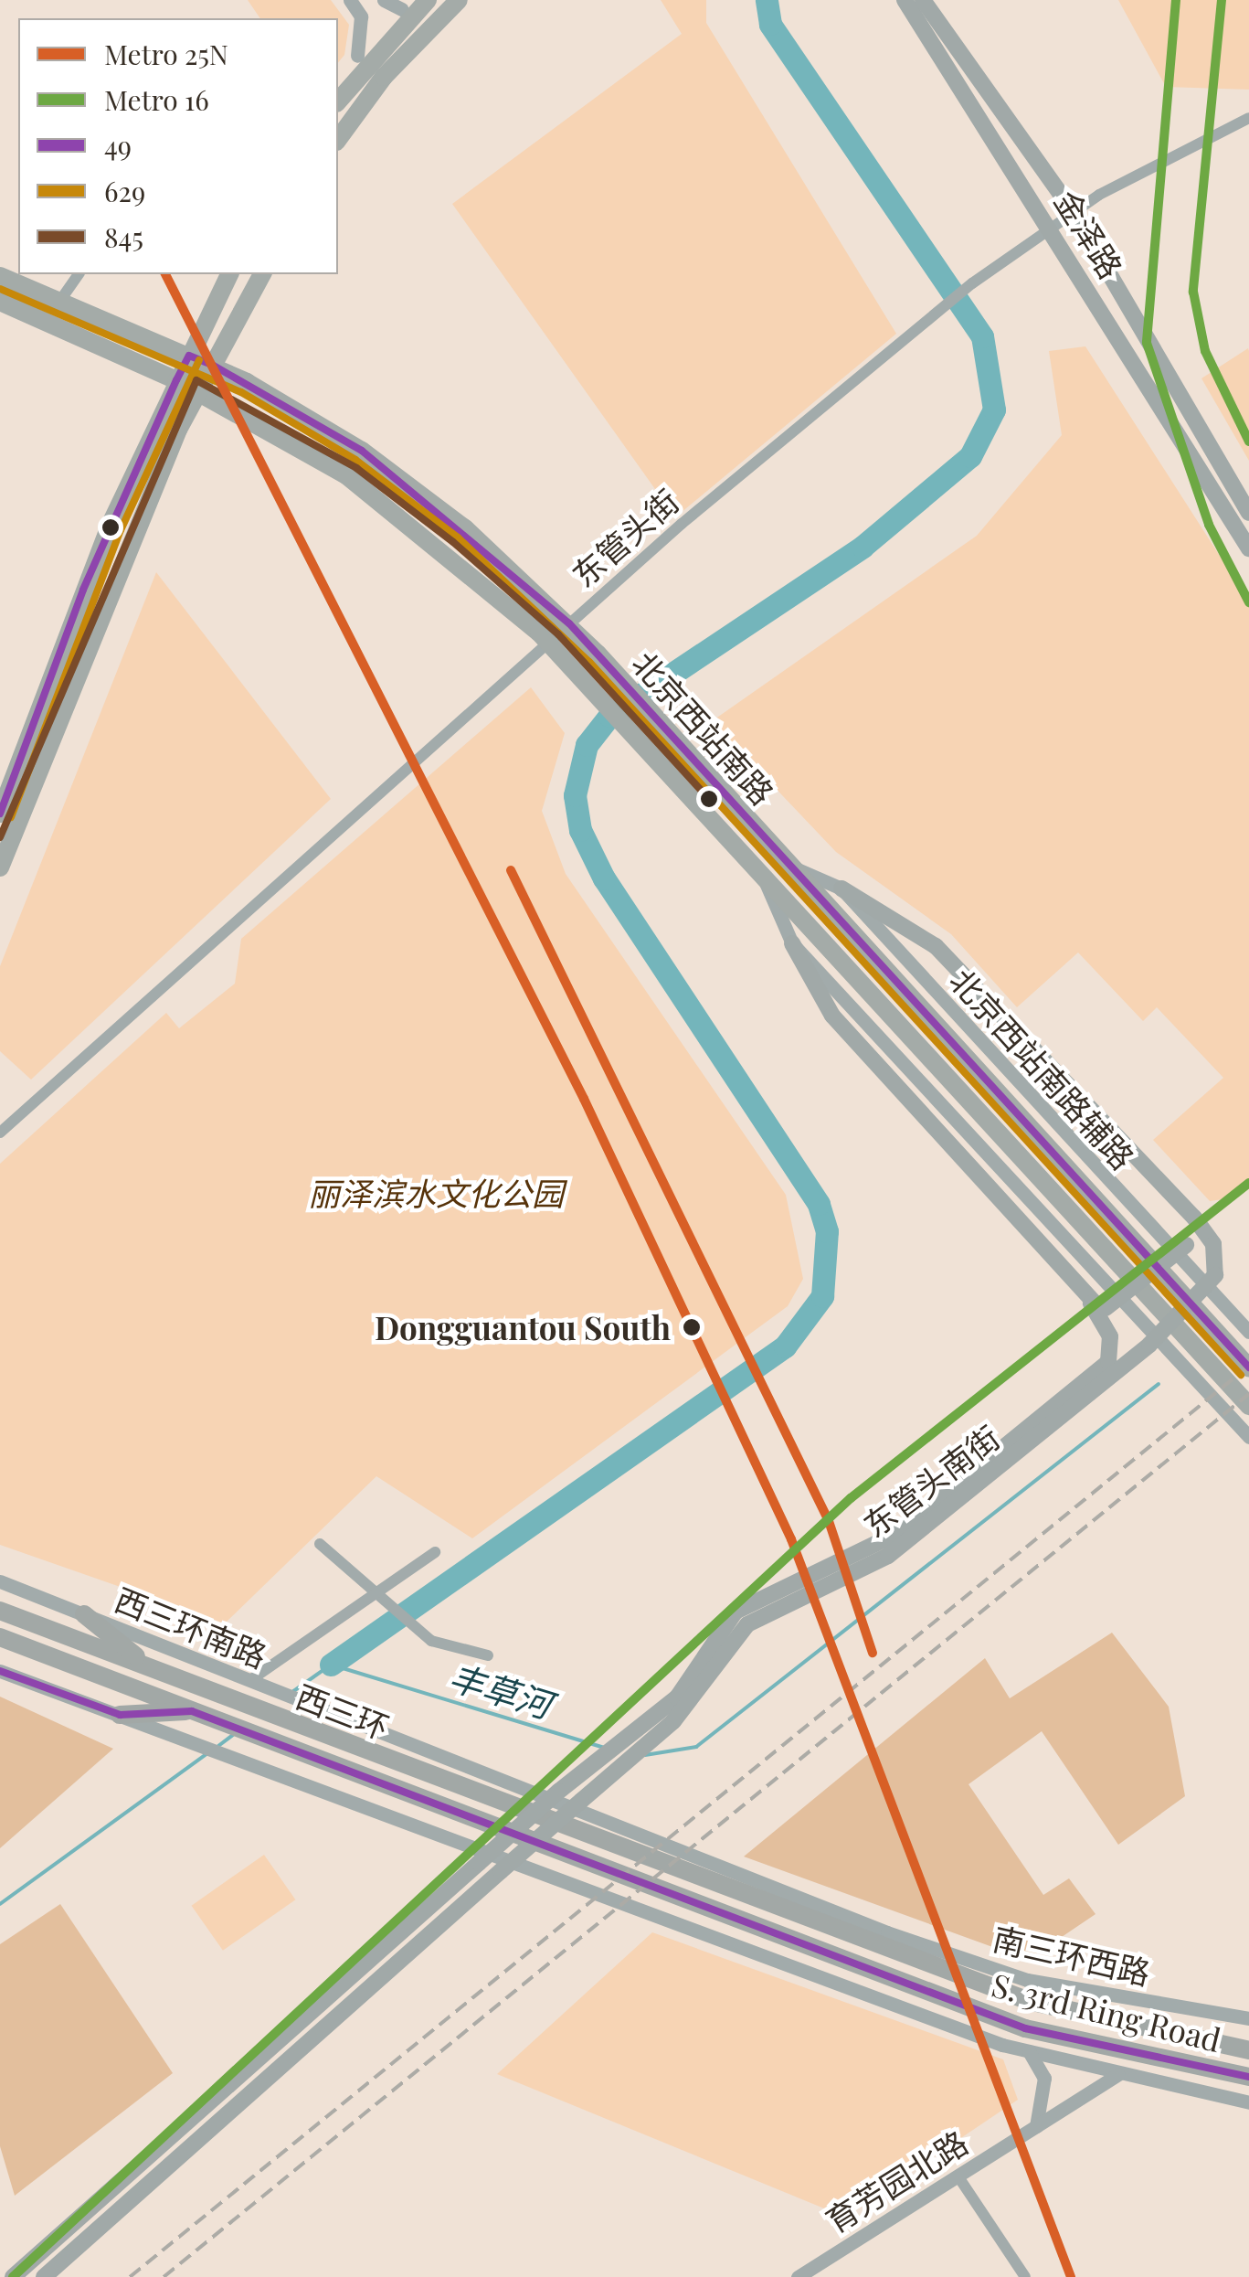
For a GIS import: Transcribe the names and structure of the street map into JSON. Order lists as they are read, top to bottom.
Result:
{
  "streets": {
    "highway": ["西三环", "S. 3rd Ring Road"],
    "main road": ["金泽路", "北京西站南路", "东管头南街"],
    "street": [
      "东管头街",
      "北京西站南路辅路",
      "西三环南路",
      "南三环西路",
      "育芳园北路"
    ]
  },
  "crossings": [
    ["金泽路", "东管头街"],
    ["东管头街", "北京西站南路"],
    ["北京西站南路", "北京西站南路辅路"],
    ["北京西站南路辅路", "东管头南街"],
    ["西三环南路", "南三环西路"],
    ["西三环", "S. 3rd Ring Road"]
  ],
  "water": ["丰草河"],
  "parks": ["丽泽滨水文化公园"],
  "places": ["Dongguantou South"],
  "lines": [
    "metro line 16",
    "metro line 25N",
    "transit line 629",
    "transit line 49",
    "transit line 845"
  ],
  "legend": [
    "Metro 25N",
    "Metro 16",
    "49",
    "629",
    "845"
  ]
}
